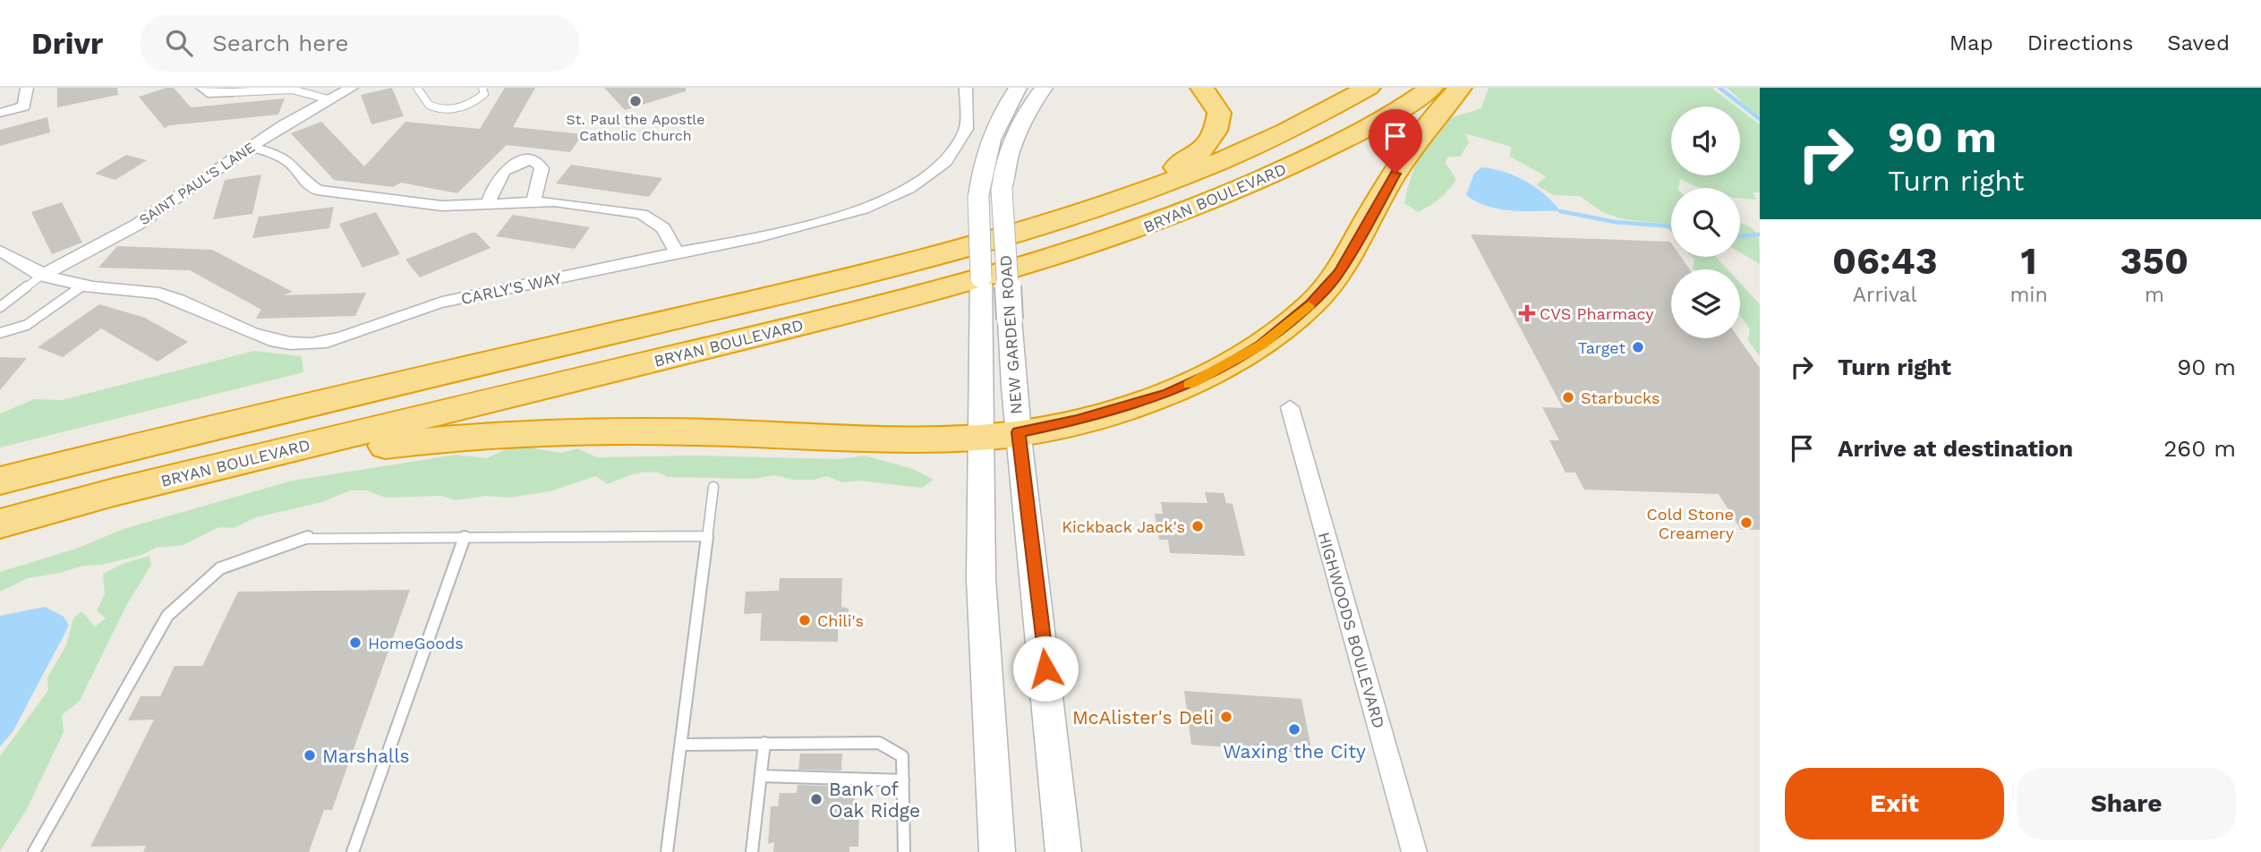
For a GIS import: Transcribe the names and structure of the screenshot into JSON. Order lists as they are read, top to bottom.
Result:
{
  "streets": {
    "highway": ["BRYAN BOULEVARD"],
    "main road": ["NEW GARDEN ROAD"],
    "street": ["SAINT PAUL'S LANE", "CARLY'S WAY", "HIGHWOODS BOULEVARD"]
  },
  "crossings": [
    ["SAINT PAUL'S LANE", "CARLY'S WAY"]
  ],
  "places": {
    "other": [
      "St. Paul the Apostle Catholic Church",
      "Target",
      "Starbucks",
      "Cold Stone Creamery",
      "Kickback Jack's",
      "Chili's",
      "HomeGoods",
      "McAlister's Deli",
      "Waxing the City",
      "Marshalls",
      "Bank of Oak Ridge"
    ],
    "health": ["CVS Pharmacy"]
  },
  "page": {
    "header": "Drivr",
    "search": "Search here",
    "nav": ["Map", "Directions", "Saved"],
    "turn": ["90 m", "Turn right"],
    "eta": [
      "06:43",
      "Arrival",
      "1",
      "min",
      "350",
      "m"
    ],
    "list": [
      {
        "name": "Turn right",
        "value": "90 m"
      },
      {
        "name": "Arrive at destination",
        "value": "260 m"
      }
    ],
    "buttons": ["Exit", "Share"]
  }
}
